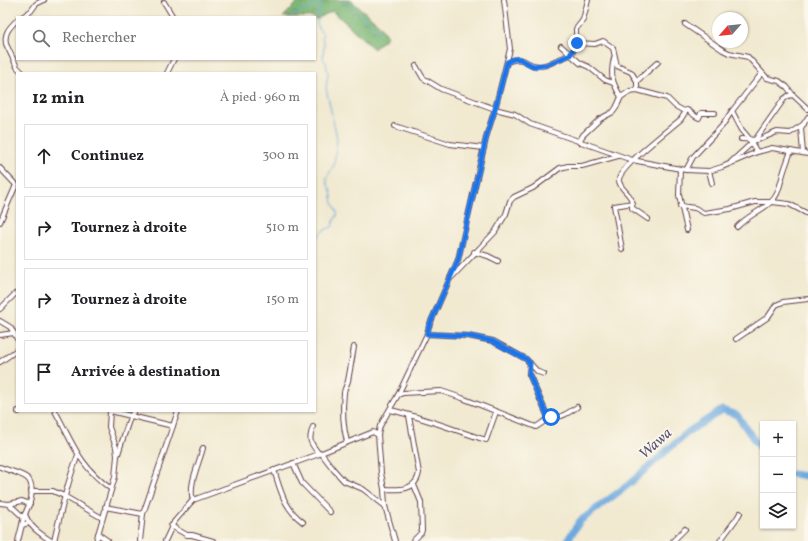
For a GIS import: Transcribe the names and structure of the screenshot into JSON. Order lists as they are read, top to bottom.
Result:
{
  "water": ["Wawa"],
  "north": "bottom left",
  "page": {
    "search": "Rechercher",
    "heading": ["12 min", "À pied · 960 m"],
    "list": [
      ["Continuez", "300 m"],
      ["Tournez à droite", "510 m"],
      ["Tournez à droite", "150 m"],
      "Arrivée à destination"
    ],
    "map_buttons": ["+", "−"]
  }
}
